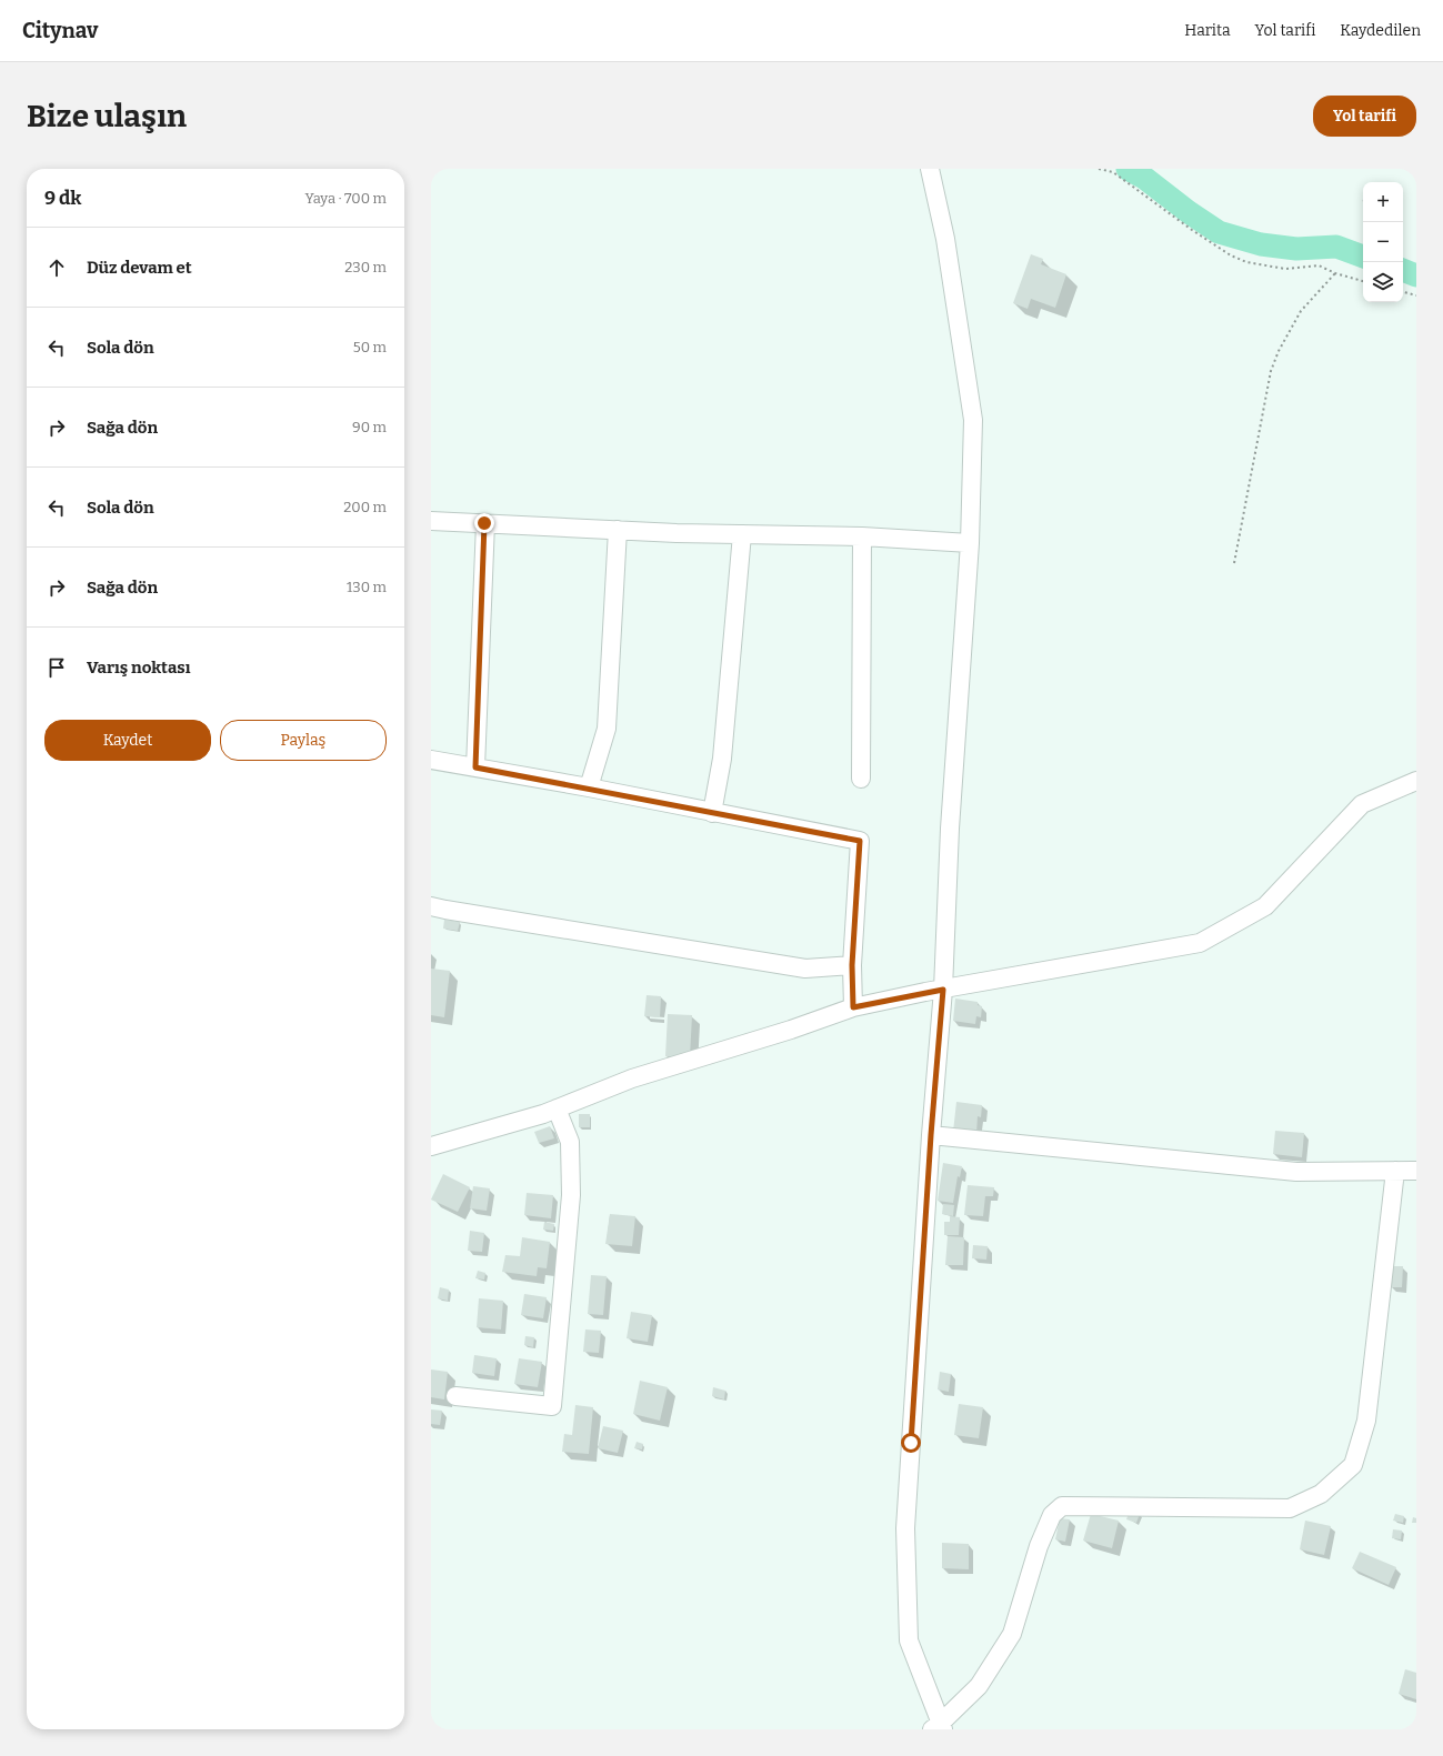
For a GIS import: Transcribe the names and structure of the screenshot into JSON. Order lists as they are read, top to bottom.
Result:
{
  "page": {
    "header": "Citynav",
    "nav": ["Harita", "Yol tarifi", "Kaydedilen"],
    "buttons": [
      "Yol tarifi",
      ["Kaydet", "Paylaş"]
    ],
    "title": "Bize ulaşın",
    "heading": ["9 dk", "Yaya · 700 m"],
    "map_buttons": ["+", "−"],
    "list": [
      ["Düz devam et", "230 m"],
      ["Sola dön", "50 m"],
      ["Sağa dön", "90 m"],
      ["Sola dön", "200 m"],
      ["Sağa dön", "130 m"],
      "Varış noktası"
    ]
  }
}
